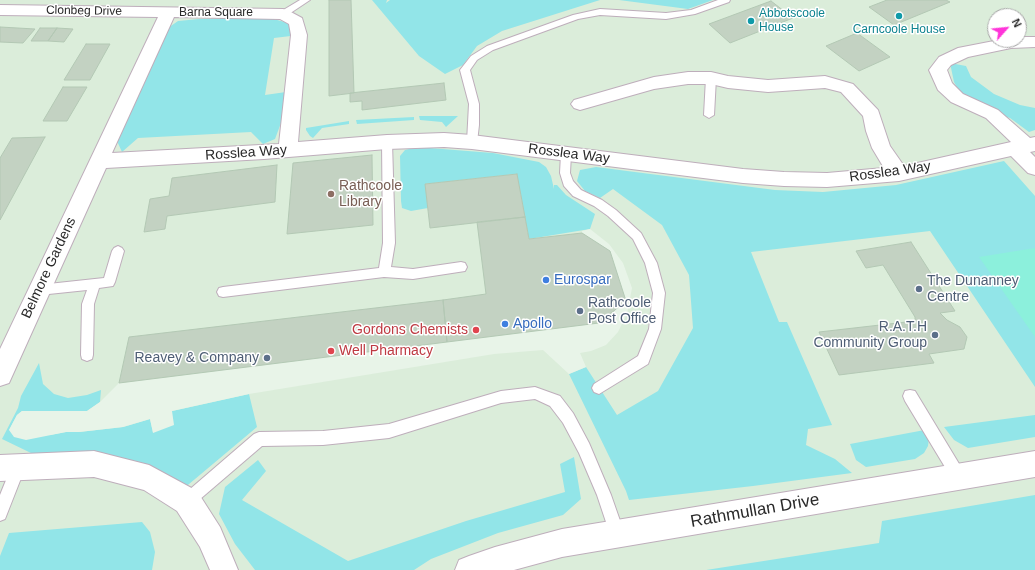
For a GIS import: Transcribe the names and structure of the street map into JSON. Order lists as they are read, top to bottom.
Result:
{
  "streets": {
    "street": [
      "Clonbeg Drive",
      "Barna Square",
      "Rosslea Way",
      "Belmore Gardens",
      "Rathmullan Drive"
    ]
  },
  "crossings": [
    ["Clonbeg Drive", "Barna Square"],
    ["Barna Square", "Rosslea Way"],
    ["Barna Square", "Belmore Gardens"],
    ["Rosslea Way", "Belmore Gardens"]
  ],
  "places": [
    "Carncoole House",
    "Abbotscoole House",
    "Rathcoole Library",
    "Eurospar",
    "The Dunanney Centre",
    "Rathcoole Post Office",
    "Apollo",
    "Gordons Chemists",
    "R.A.T.H Community Group",
    "Well Pharmacy",
    "Reavey & Company"
  ],
  "north": "top right"
}
